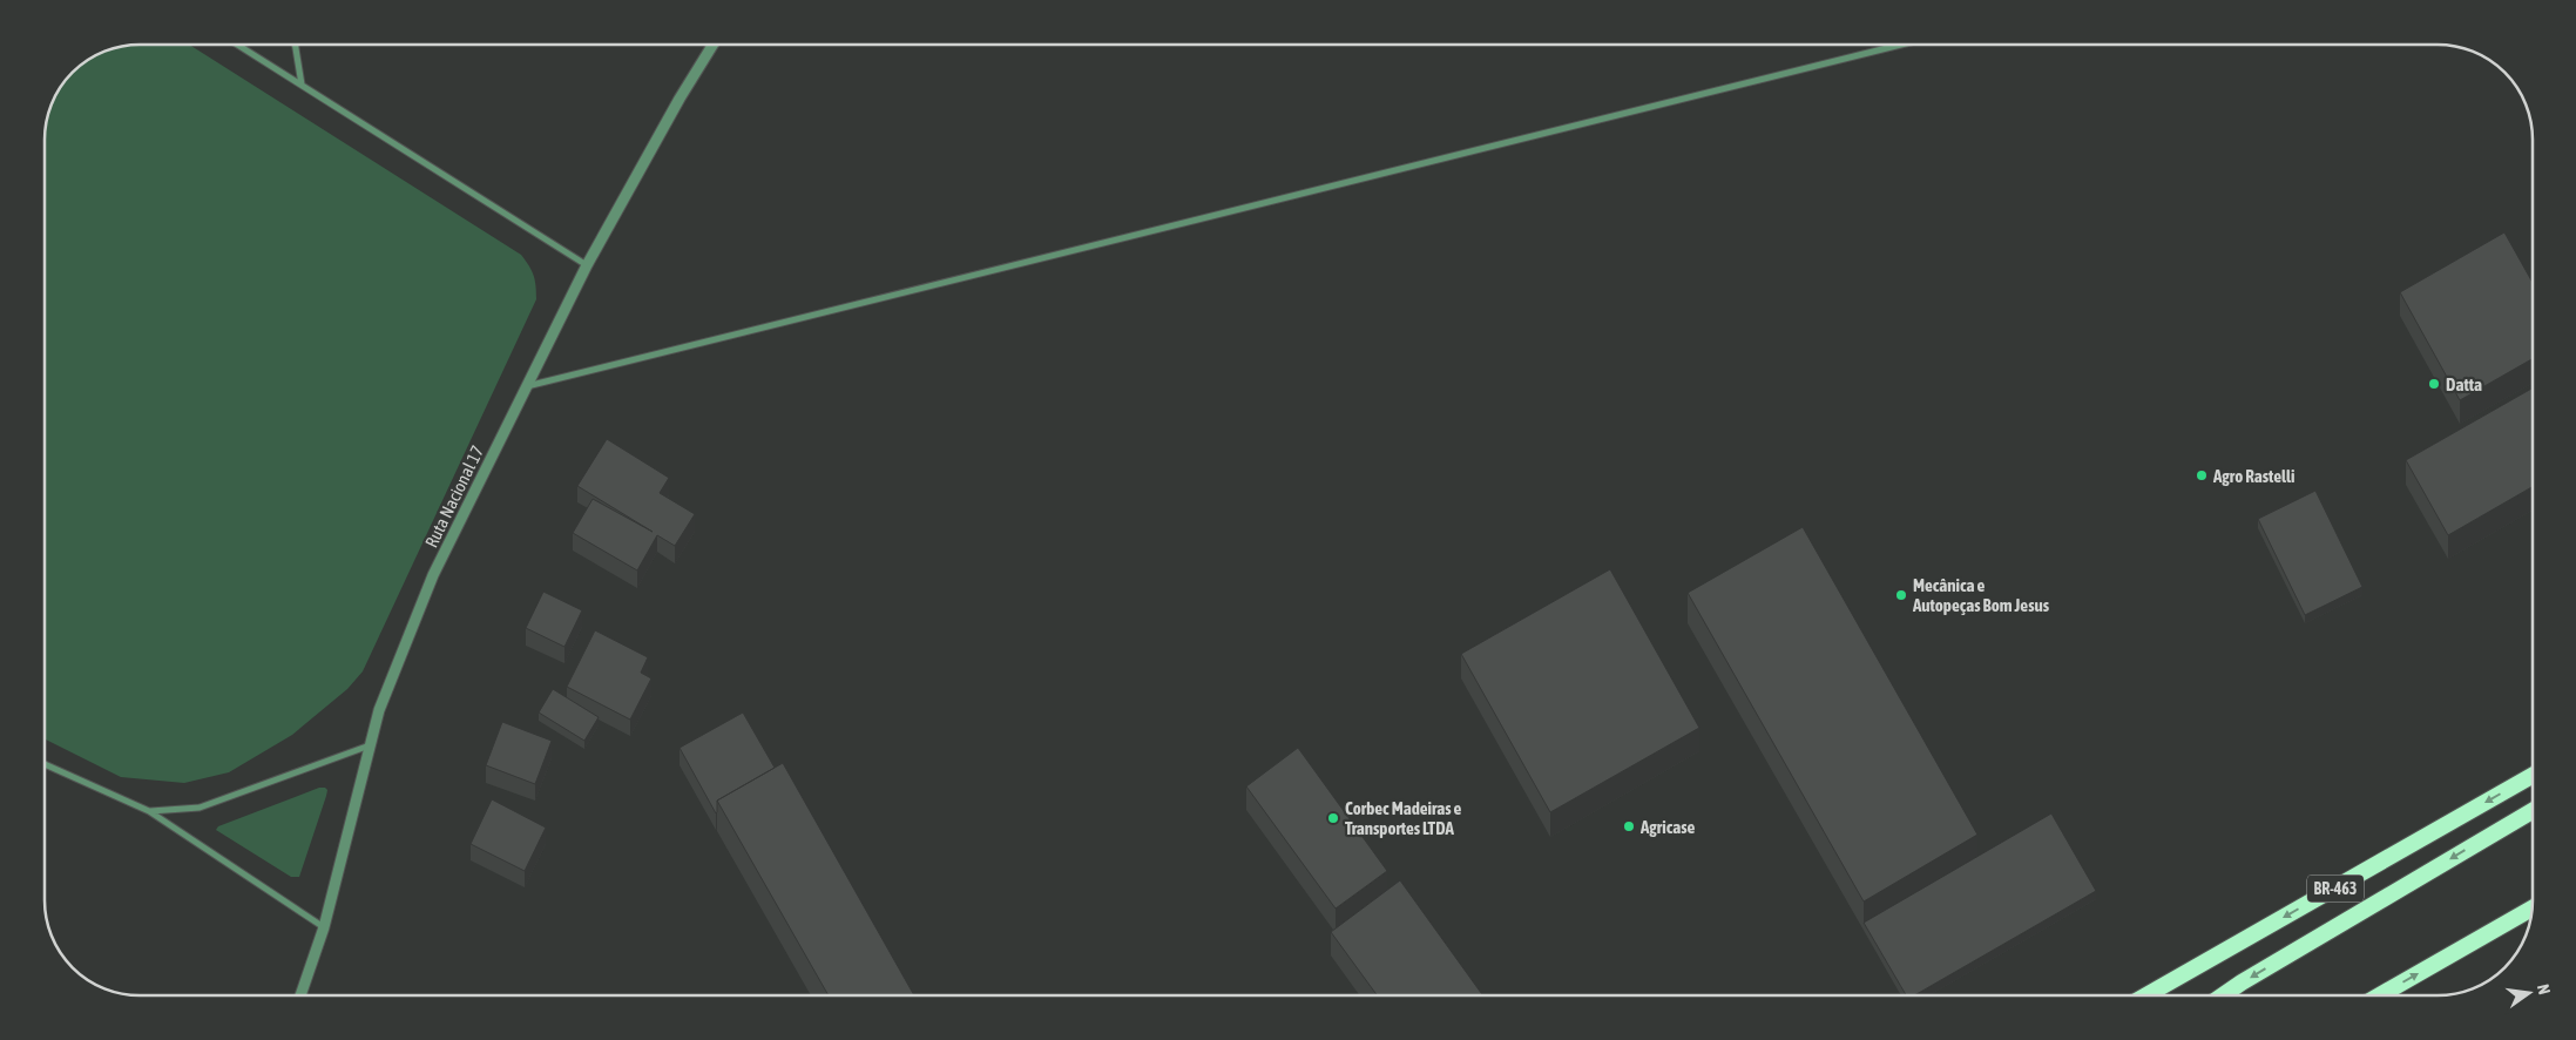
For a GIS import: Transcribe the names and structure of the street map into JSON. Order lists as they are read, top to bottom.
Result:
{
  "streets": {
    "highway": ["BR-463"],
    "street": ["Ruta Nacional 17"]
  },
  "places": [
    "Datta",
    "Agro Rastelli",
    "Mecânica e Autopeças Bom Jesus",
    "Corbec Madeiras e Transportes LTDA",
    "Agricase"
  ],
  "north": "right"
}
